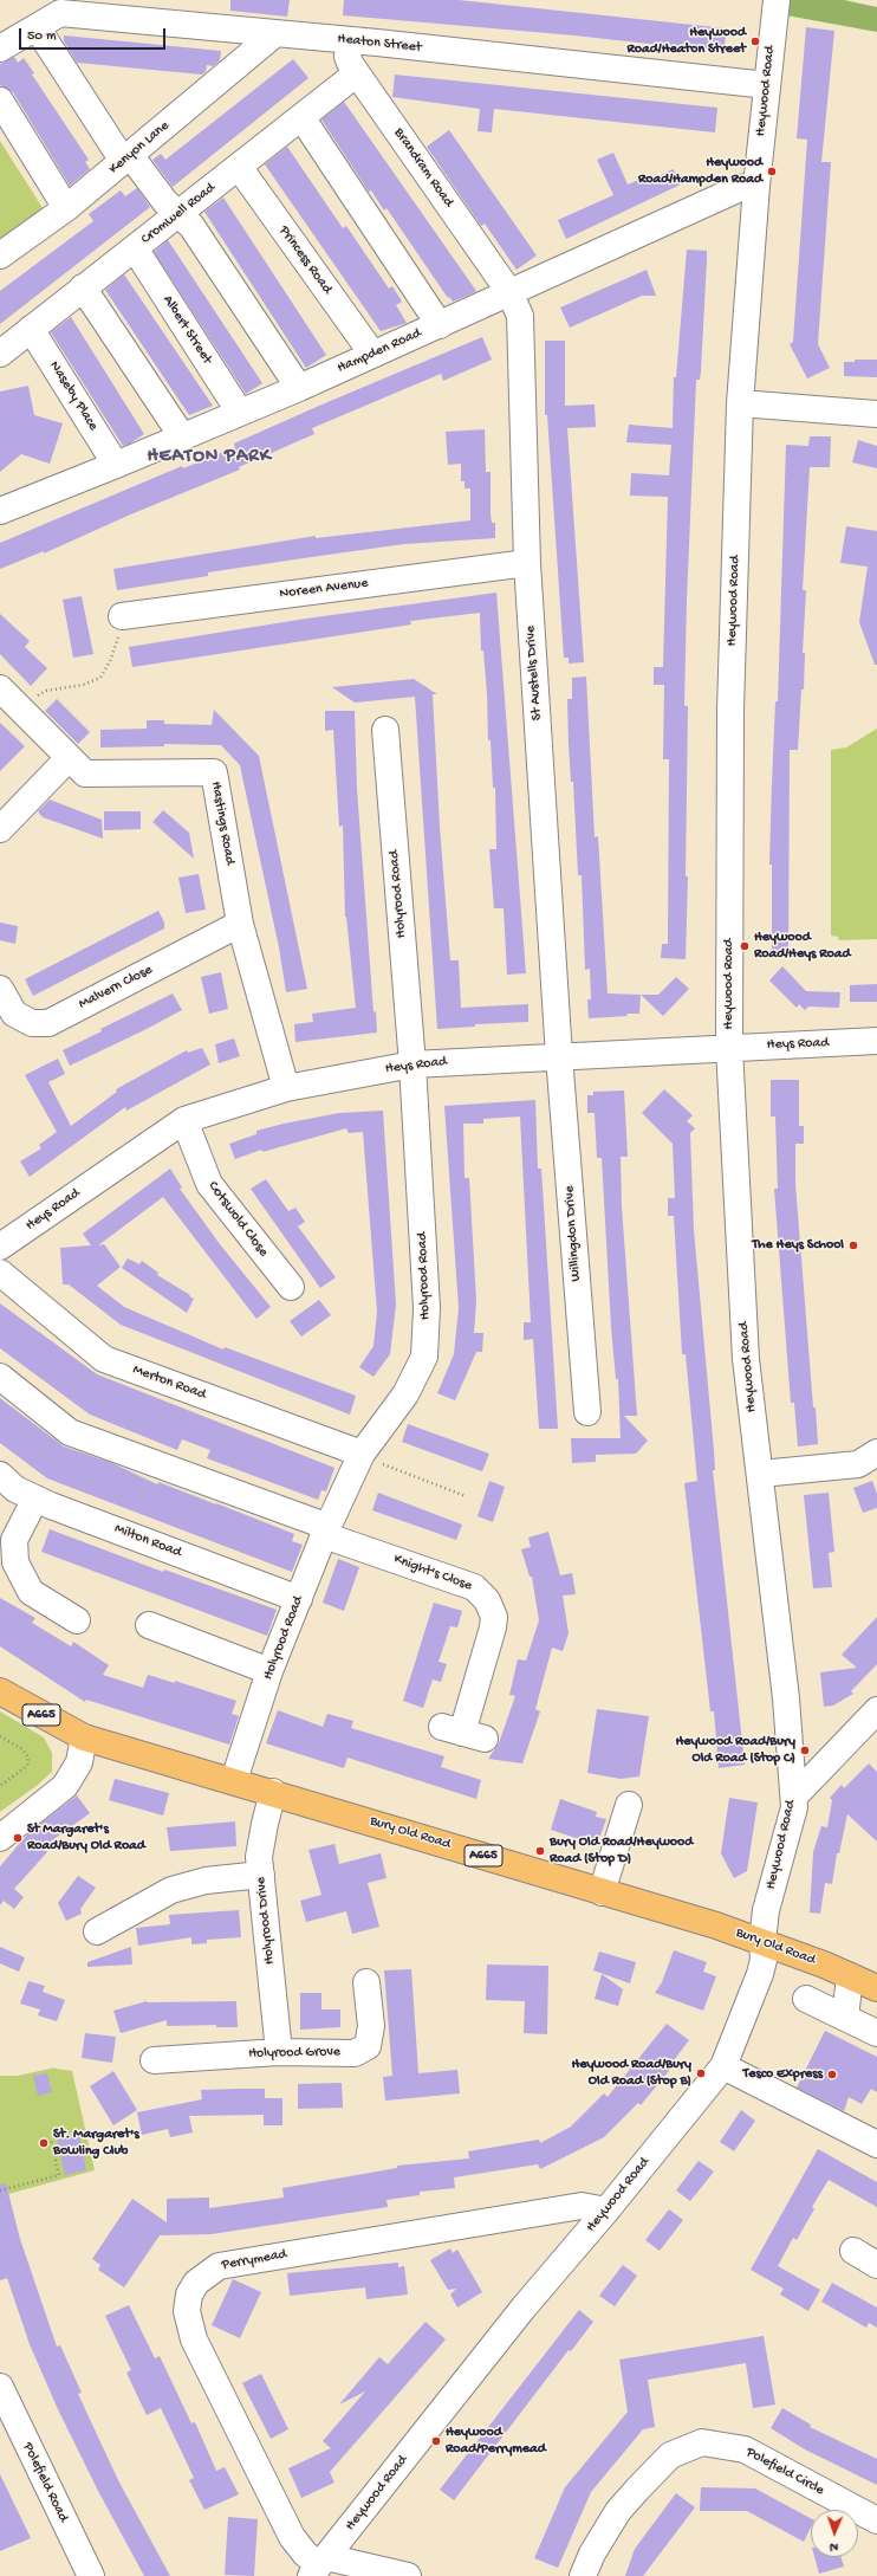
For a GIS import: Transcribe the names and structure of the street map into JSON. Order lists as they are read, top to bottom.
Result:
{
  "streets": {
    "main road": ["A665", "Bury Old Road"],
    "street": [
      "Heaton Street",
      "Heywood Road",
      "Kenyon Lane",
      "Brandram Road",
      "Cromwell Road",
      "Princess Road",
      "Albert Street",
      "Hampden Road",
      "Naseby Place",
      "Noreen Avenue",
      "St Austells Drive",
      "Hastings Road",
      "Holyrood Road",
      "Malvern Close",
      "Heys Road",
      "Cotswold Close",
      "Willingdon Drive",
      "Merton Road",
      "Milton Road",
      "Knight's Close",
      "Holyrood Drive",
      "Holyrood Grove",
      "Perrymead",
      "Polefield Circle",
      "Polefield Road"
    ]
  },
  "crossings": [
    ["Heaton Street", "Heywood Road"],
    ["Heaton Street", "Kenyon Lane"],
    ["Heaton Street", "Brandram Road"],
    ["Heywood Road", "Hampden Road"],
    ["Heywood Road", "Heys Road"],
    ["Heywood Road", "Bury Old Road"],
    ["Heywood Road", "Perrymead"],
    ["Brandram Road", "Cromwell Road"],
    ["Brandram Road", "Hampden Road"],
    ["Brandram Road", "St Austells Drive"],
    ["Cromwell Road", "Princess Road"],
    ["Cromwell Road", "Albert Street"],
    ["Cromwell Road", "Naseby Place"],
    ["Princess Road", "Hampden Road"],
    ["Albert Street", "Hampden Road"],
    ["Hampden Road", "Naseby Place"],
    ["Hampden Road", "St Austells Drive"],
    ["Noreen Avenue", "St Austells Drive"],
    ["St Austells Drive", "Heys Road"],
    ["St Austells Drive", "Willingdon Drive"],
    ["Hastings Road", "Malvern Close"],
    ["Hastings Road", "Heys Road"],
    ["Holyrood Road", "Heys Road"],
    ["Holyrood Road", "Merton Road"],
    ["Holyrood Road", "Milton Road"],
    ["Holyrood Road", "Knight's Close"],
    ["Holyrood Road", "Bury Old Road"],
    ["Heys Road", "Cotswold Close"],
    ["Heys Road", "Willingdon Drive"],
    ["Bury Old Road", "Holyrood Drive"],
    ["Holyrood Drive", "Holyrood Grove"]
  ],
  "districts": ["HEATON PARK"],
  "places": [
    "Heywood Road/Heaton Street",
    "Heywood Road/Hampden Road",
    "Heywood Road/Heys Road",
    "The Heys School",
    "Heywood Road/Bury Old Road (Stop C)",
    "St Margaret's Road/Bury Old Road",
    "Bury Old Road/Heywood Road (Stop D)",
    "Heywood Road/Bury Old Road (Stop B)",
    "Tesco Express",
    "St. Margaret's Bowling Club",
    "Heywood Road/Perrymead"
  ],
  "scale_bar": "50 m",
  "north": "bottom"
}
